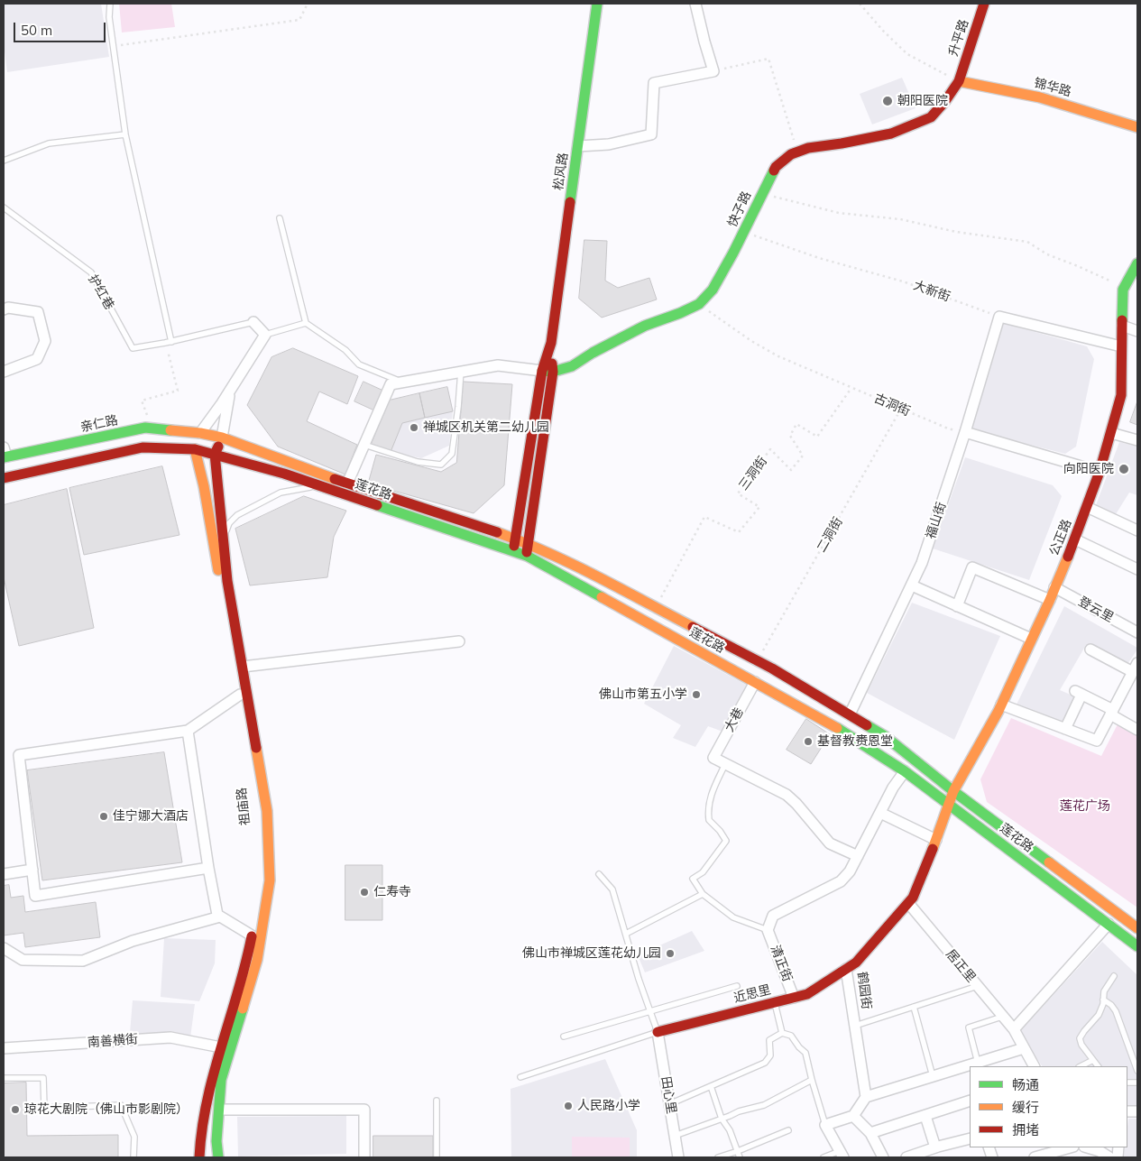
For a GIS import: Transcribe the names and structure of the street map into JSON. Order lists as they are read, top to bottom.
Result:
{
  "streets": {
    "main road": [
      "升平路",
      "锦华路",
      "松风路",
      "快子路",
      "亲仁路",
      "莲花路",
      "公正路",
      "祖庙路",
      "鹤园街",
      "近思里"
    ],
    "street": [
      "福山街",
      "登云里",
      "大巷",
      "清正街",
      "居正里",
      "南善横街",
      "田心里"
    ],
    "lane": ["护红巷"],
    "path": [
      "大新街",
      "古洞街",
      "三洞街",
      "二洞街"
    ]
  },
  "crossings": [
    ["升平路", "锦华路"],
    ["升平路", "快子路"],
    ["锦华路", "快子路"],
    ["松风路", "快子路"],
    ["快子路", "大新街"],
    ["快子路", "古洞街"],
    ["大新街", "福山街"],
    ["古洞街", "三洞街"],
    ["古洞街", "福山街"],
    ["古洞街", "二洞街"],
    ["亲仁路", "莲花路"],
    ["三洞街", "莲花路"],
    ["莲花路", "福山街"],
    ["莲花路", "二洞街"],
    ["莲花路", "公正路"],
    ["莲花路", "大巷"],
    ["莲花路", "祖庙路"],
    ["莲花路", "鹤园街"],
    ["公正路", "登云里"],
    ["公正路", "鹤园街"],
    ["祖庙路", "南善横街"],
    ["清正街", "近思里"],
    ["居正里", "鹤园街"],
    ["鹤园街", "近思里"],
    ["近思里", "田心里"]
  ],
  "parks": ["莲花广场"],
  "places": [
    "朝阳医院",
    "禅城区机关第二幼儿园",
    "向阳医院",
    "佛山市第五小学",
    "基督教赉恩堂",
    "佳宁娜大酒店",
    "仁寿寺",
    "佛山市禅城区莲花幼儿园",
    "人民路小学",
    "琼花大剧院（佛山市影剧院）"
  ],
  "legend": ["畅通", "缓行", "拥堵"],
  "scale_bar": "50 m"
}
